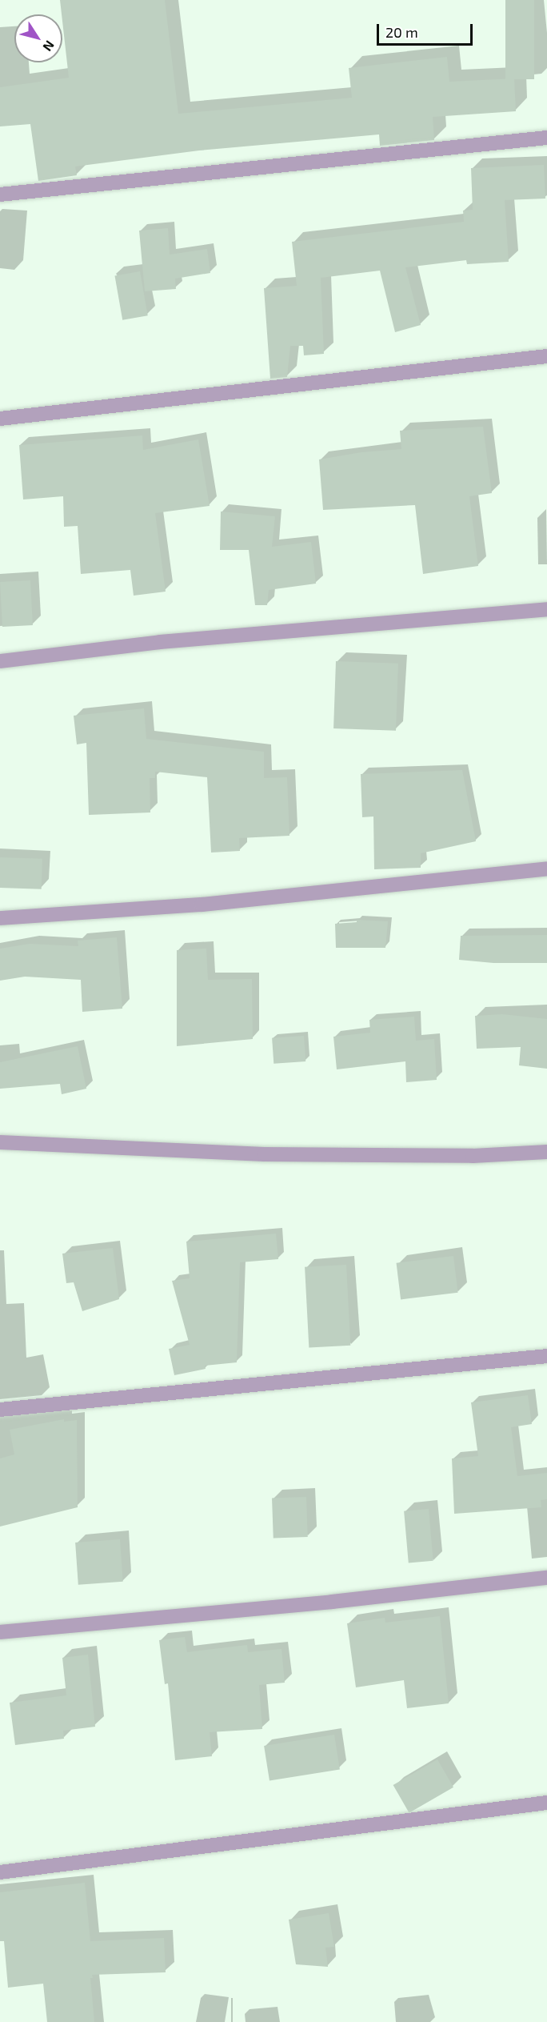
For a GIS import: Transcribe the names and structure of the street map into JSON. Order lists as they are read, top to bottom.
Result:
{
  "scale_bar": "20 m",
  "north": "bottom right"
}
